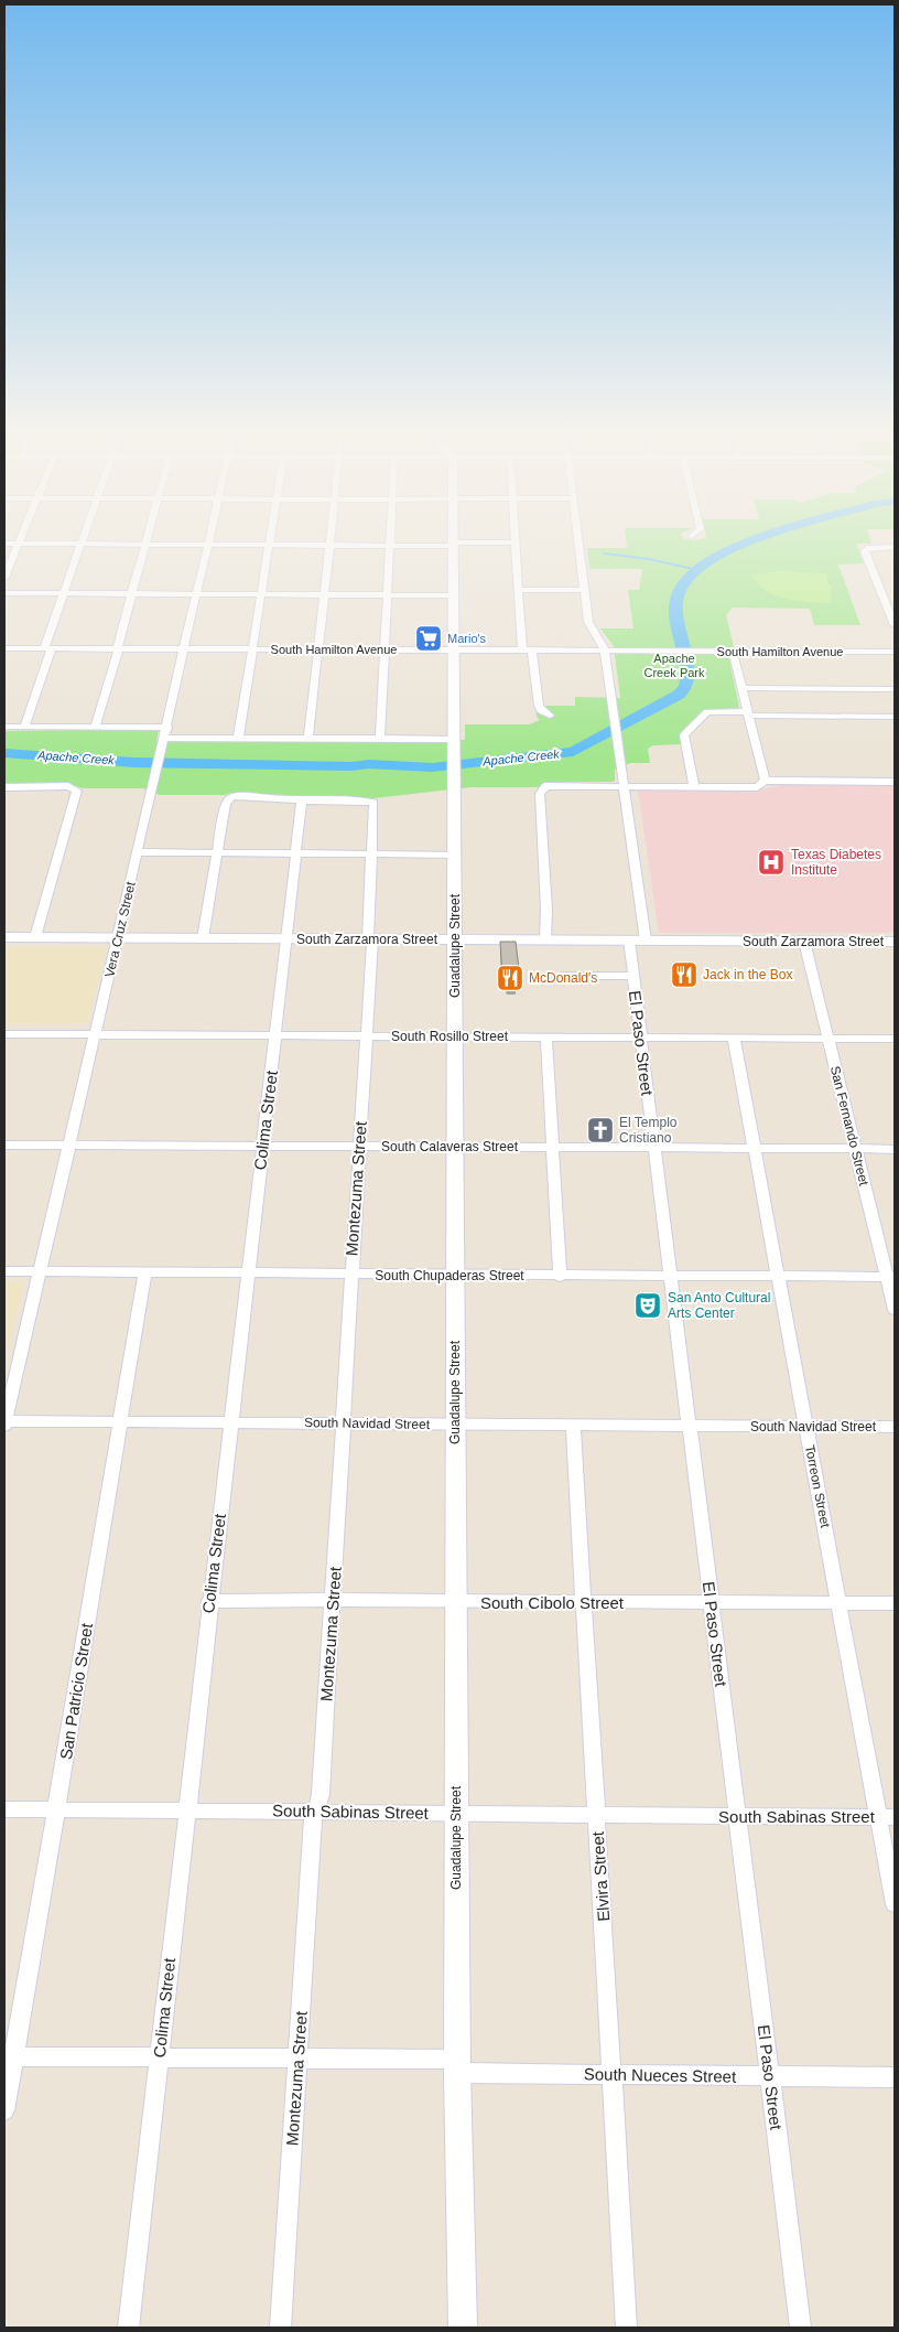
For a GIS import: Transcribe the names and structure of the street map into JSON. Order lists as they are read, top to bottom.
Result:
{
  "streets": {
    "main road": ["South Zarzamora Street", "Guadalupe Street"],
    "street": [
      "South Hamilton Avenue",
      "Vera Cruz Street",
      "South Rosillo Street",
      "El Paso Street",
      "Colima Street",
      "San Fernando Street",
      "South Calaveras Street",
      "Montezuma Street",
      "South Chupaderas Street",
      "South Navidad Street",
      "Torreon Street",
      "South Cibolo Street",
      "San Patricio Street",
      "South Sabinas Street",
      "Elvira Street",
      "South Nueces Street"
    ]
  },
  "crossings": [
    ["South Hamilton Avenue", "Vera Cruz Street"],
    ["South Hamilton Avenue", "Guadalupe Street"],
    ["Vera Cruz Street", "South Zarzamora Street"],
    ["Vera Cruz Street", "South Rosillo Street"],
    ["Vera Cruz Street", "South Calaveras Street"],
    ["Vera Cruz Street", "South Chupaderas Street"],
    ["Vera Cruz Street", "South Navidad Street"],
    ["South Zarzamora Street", "Guadalupe Street"],
    ["South Zarzamora Street", "El Paso Street"],
    ["South Zarzamora Street", "Colima Street"],
    ["South Zarzamora Street", "San Fernando Street"],
    ["South Zarzamora Street", "Montezuma Street"],
    ["Guadalupe Street", "South Rosillo Street"],
    ["Guadalupe Street", "South Calaveras Street"],
    ["Guadalupe Street", "South Chupaderas Street"],
    ["Guadalupe Street", "South Navidad Street"],
    ["Guadalupe Street", "South Cibolo Street"],
    ["Guadalupe Street", "South Sabinas Street"],
    ["Guadalupe Street", "South Nueces Street"],
    ["South Rosillo Street", "El Paso Street"],
    ["South Rosillo Street", "Colima Street"],
    ["South Rosillo Street", "San Fernando Street"],
    ["South Rosillo Street", "Montezuma Street"],
    ["South Rosillo Street", "Torreon Street"],
    ["El Paso Street", "South Calaveras Street"],
    ["El Paso Street", "South Chupaderas Street"],
    ["El Paso Street", "South Navidad Street"],
    ["El Paso Street", "South Cibolo Street"],
    ["El Paso Street", "South Sabinas Street"],
    ["El Paso Street", "South Nueces Street"],
    ["Colima Street", "South Calaveras Street"],
    ["Colima Street", "Montezuma Street"],
    ["Colima Street", "South Chupaderas Street"],
    ["Colima Street", "South Navidad Street"],
    ["Colima Street", "South Cibolo Street"],
    ["Colima Street", "South Sabinas Street"],
    ["Colima Street", "South Nueces Street"],
    ["San Fernando Street", "South Calaveras Street"],
    ["San Fernando Street", "South Chupaderas Street"],
    ["South Calaveras Street", "Montezuma Street"],
    ["South Calaveras Street", "Torreon Street"],
    ["Montezuma Street", "South Chupaderas Street"],
    ["Montezuma Street", "South Navidad Street"],
    ["Montezuma Street", "South Cibolo Street"],
    ["Montezuma Street", "South Sabinas Street"],
    ["Montezuma Street", "South Nueces Street"],
    ["South Chupaderas Street", "Torreon Street"],
    ["South Chupaderas Street", "San Patricio Street"],
    ["South Navidad Street", "Torreon Street"],
    ["South Navidad Street", "San Patricio Street"],
    ["South Navidad Street", "Elvira Street"],
    ["Torreon Street", "South Cibolo Street"],
    ["Torreon Street", "South Sabinas Street"],
    ["South Cibolo Street", "Elvira Street"],
    ["San Patricio Street", "South Sabinas Street"],
    ["San Patricio Street", "South Nueces Street"],
    ["South Sabinas Street", "Elvira Street"],
    ["Elvira Street", "South Nueces Street"]
  ],
  "water": ["Apache Creek"],
  "parks": ["Apache Creek Park"],
  "places": {
    "supermarket": ["Mario's"],
    "hospital": ["Texas Diabetes Institute"],
    "restaurant": ["Jack in the Box", "McDonald's"],
    "church": ["El Templo Cristiano"],
    "theatre": ["San Anto Cultural Arts Center"]
  }
}
